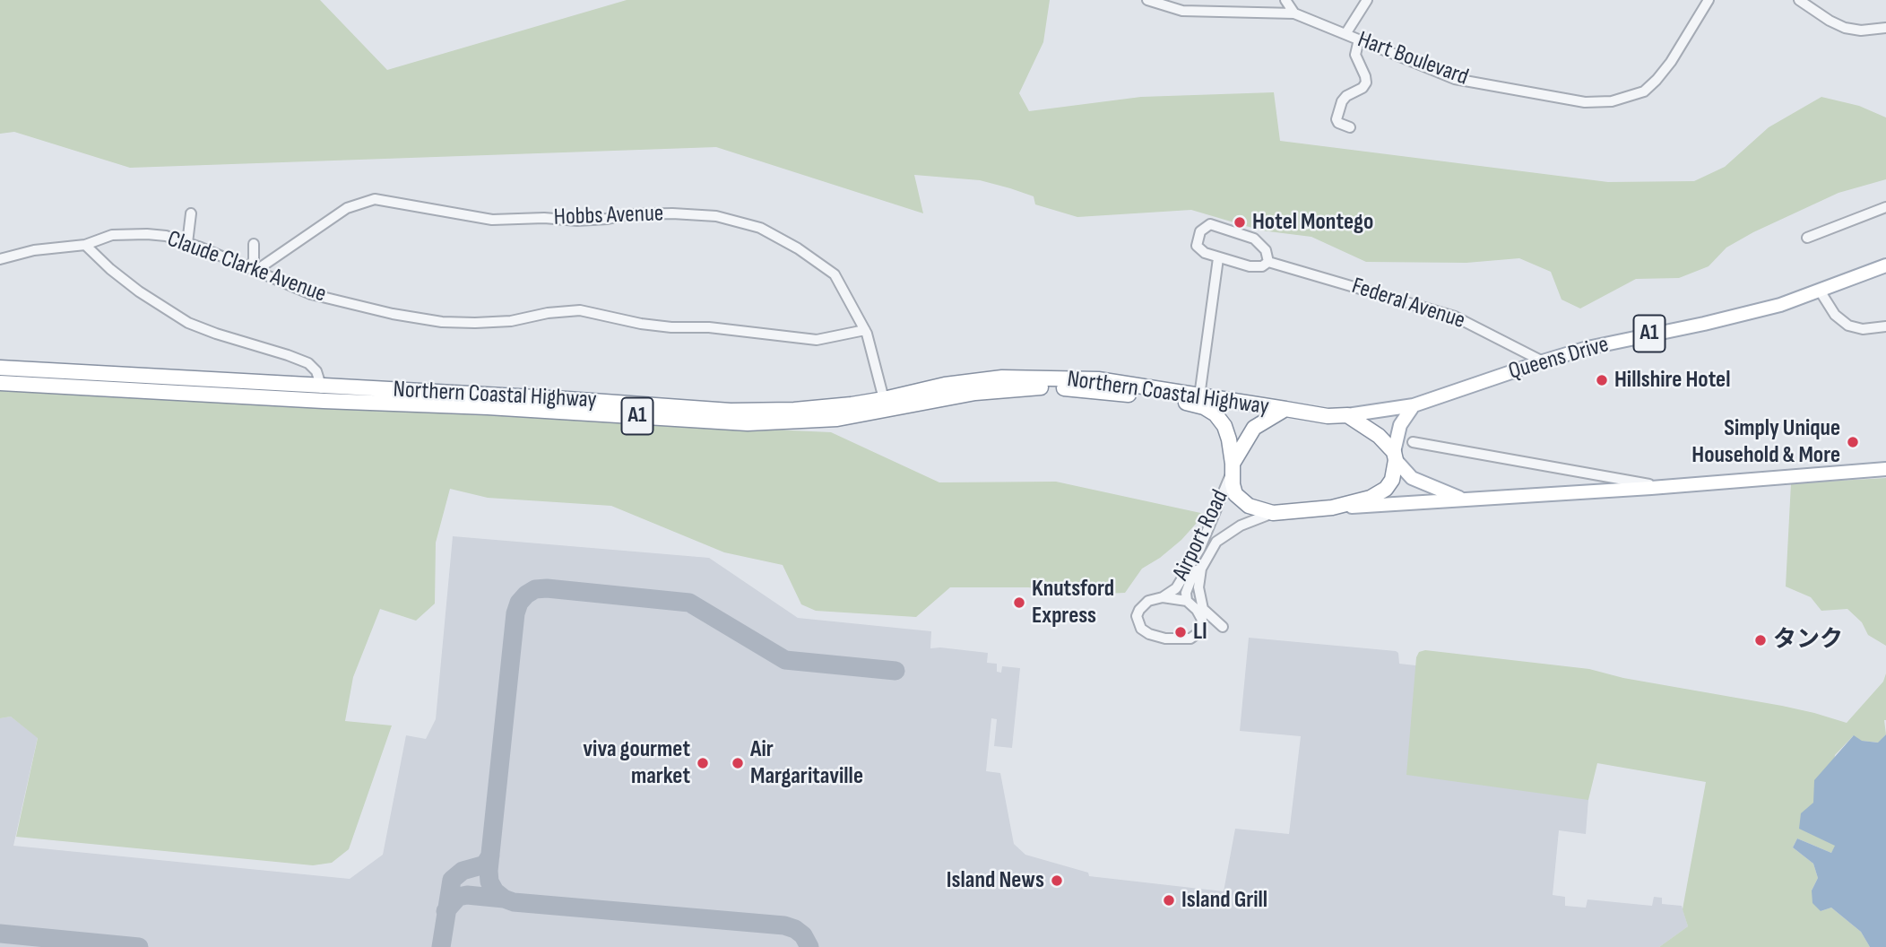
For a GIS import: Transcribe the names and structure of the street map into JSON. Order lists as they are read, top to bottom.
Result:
{
  "streets": {
    "highway": ["A1", "Northern Coastal Highway"],
    "main road": ["Queens Drive"],
    "street": [
      "Hart Boulevard",
      "Hobbs Avenue",
      "Claude Clarke Avenue",
      "Federal Avenue",
      "Airport Road"
    ]
  },
  "crossings": [
    ["Hobbs Avenue", "Claude Clarke Avenue"],
    ["Hobbs Avenue", "Northern Coastal Highway"],
    ["Federal Avenue", "Queens Drive"],
    ["A1", "Queens Drive"],
    ["A1", "Northern Coastal Highway"],
    ["A1", "Airport Road"],
    ["Queens Drive", "Northern Coastal Highway"],
    ["Queens Drive", "Airport Road"],
    ["Northern Coastal Highway", "Airport Road"]
  ],
  "places": [
    "Hotel Montego",
    "Hillshire Hotel",
    "Simply Unique Household & More",
    "Knutsford Express",
    "Ll",
    "タンク",
    "viva gourmet market",
    "Air Margaritaville",
    "Island News",
    "Island Grill"
  ]
}
